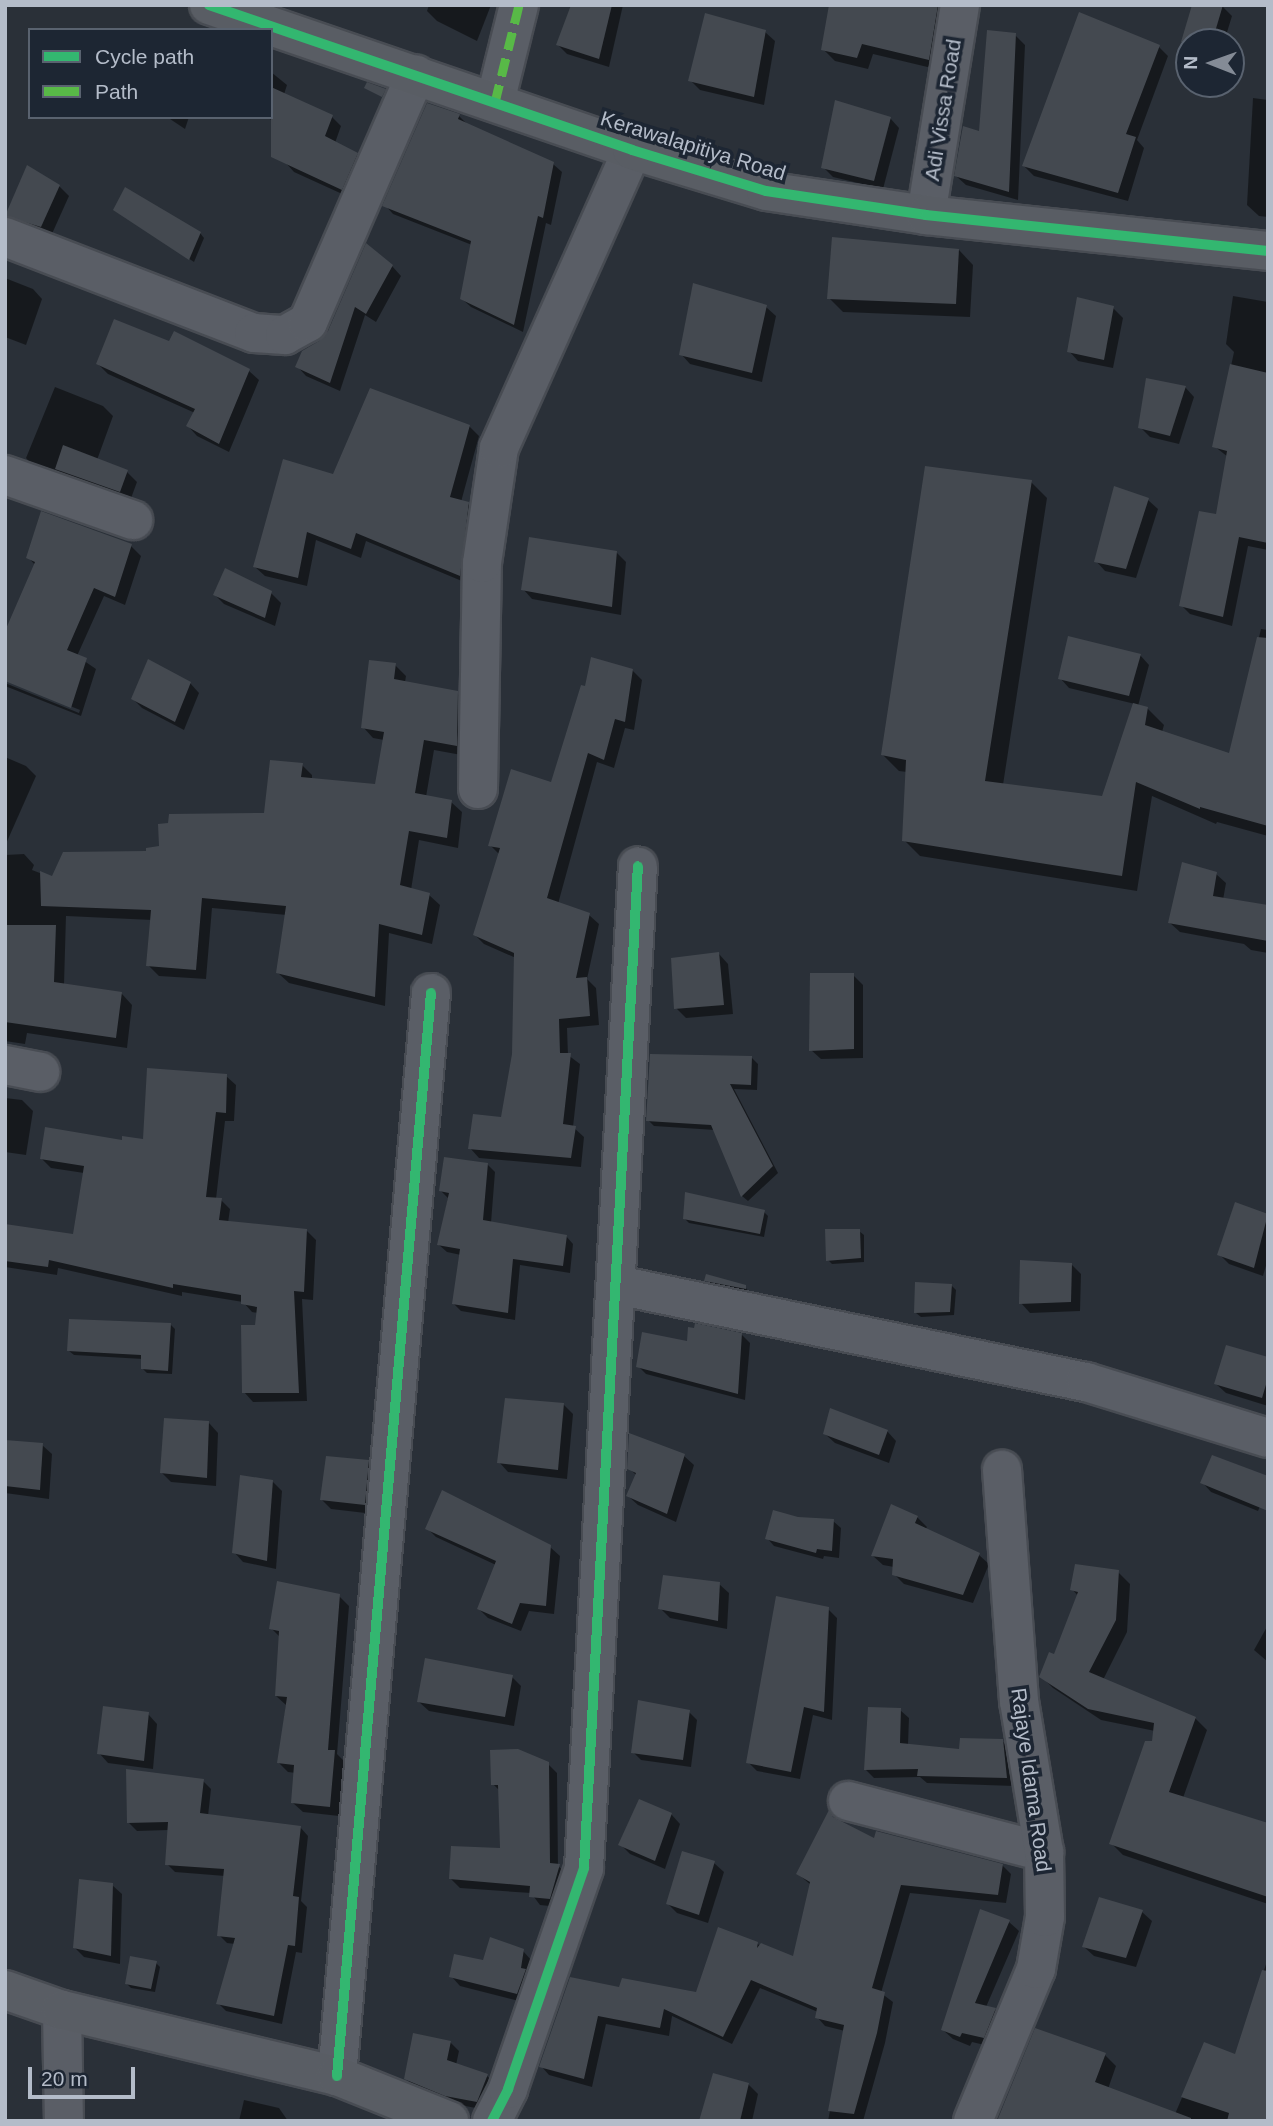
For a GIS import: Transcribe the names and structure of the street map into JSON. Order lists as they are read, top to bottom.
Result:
{
  "streets": {
    "street": ["Adi Vissa Road", "Kerawalapitiya Road", "Rajaye Idama Road"]
  },
  "crossings": [
    ["Adi Vissa Road", "Kerawalapitiya Road"]
  ],
  "legend": ["Cycle path", "Path"],
  "scale_bar": "20 m",
  "north": "left"
}
